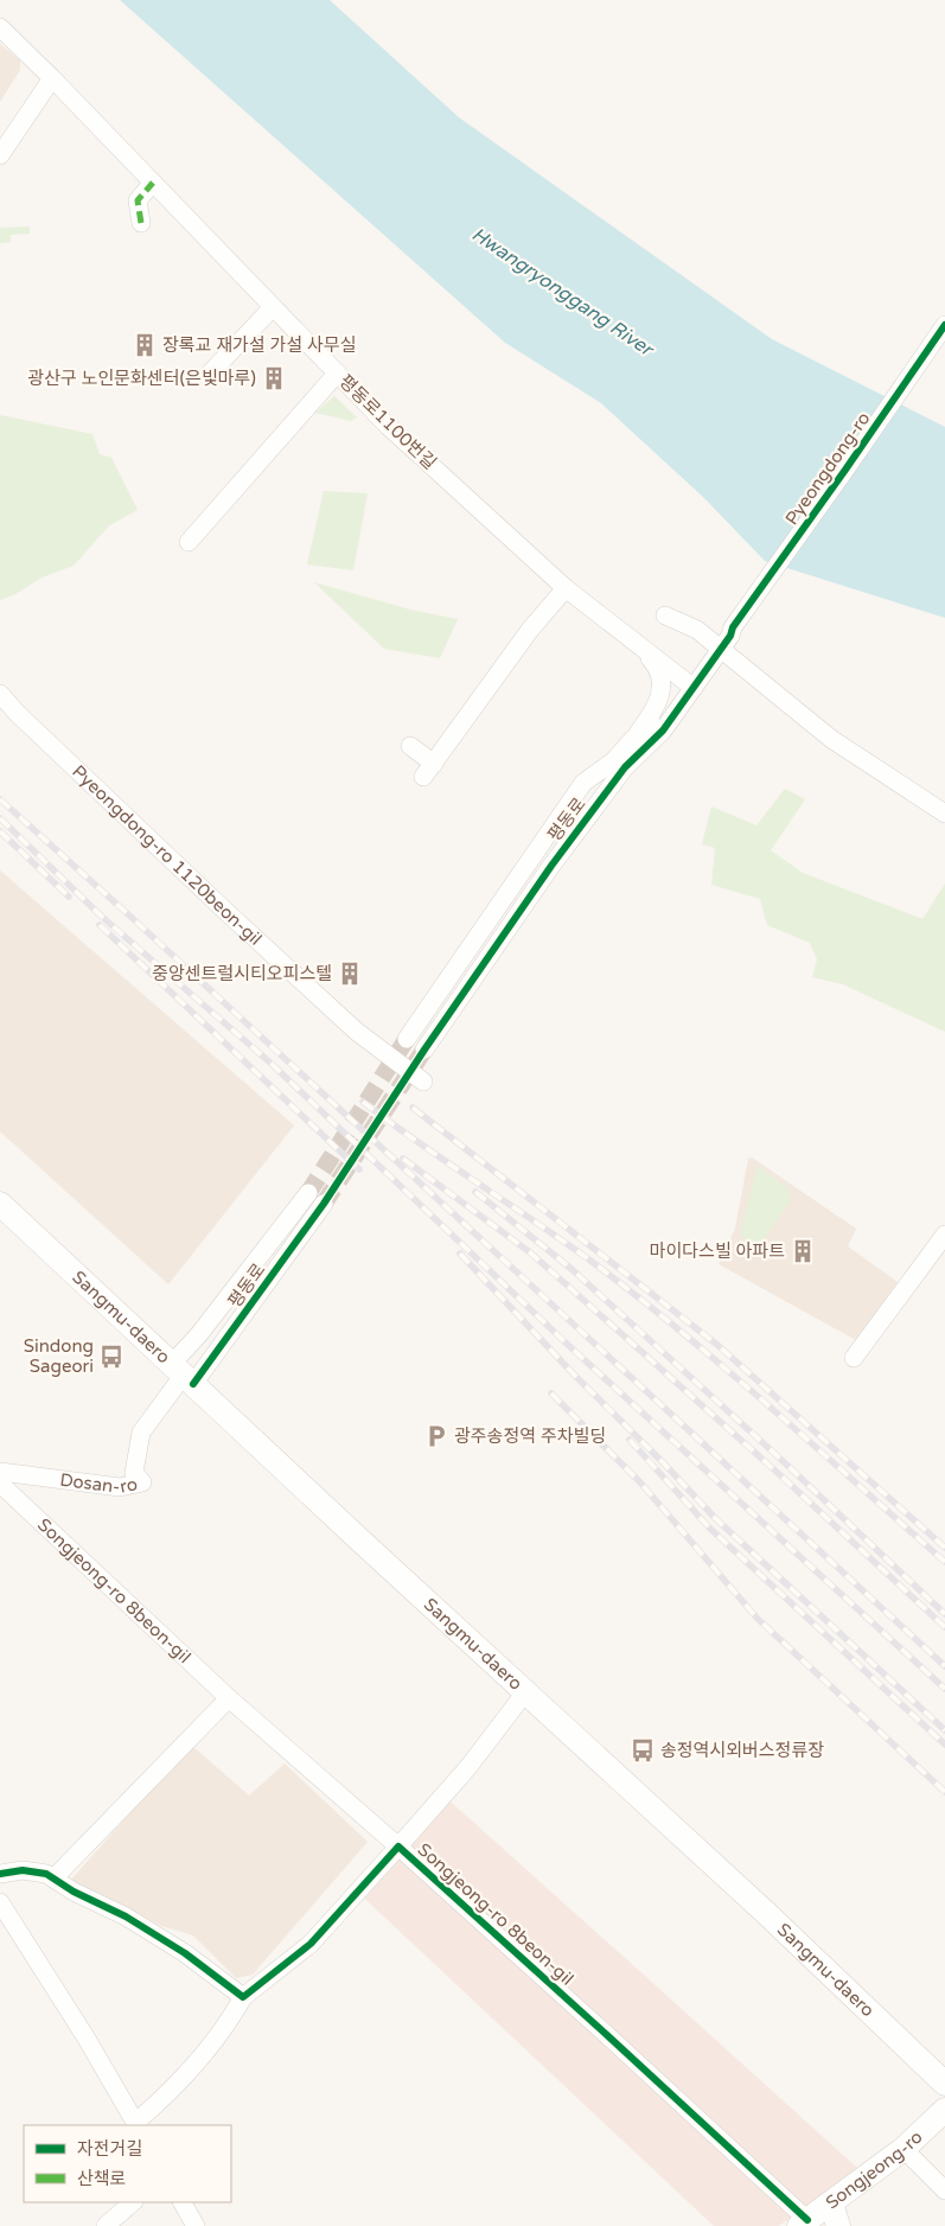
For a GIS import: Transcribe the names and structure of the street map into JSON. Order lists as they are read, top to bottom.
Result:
{
  "streets": {
    "main road": ["Sangmu-daero", "Songjeong-ro"],
    "street": [
      "평동로1100번길",
      "Pyeongdong-ro",
      "평동로",
      "Pyeongdong-ro 1120beon-gil",
      "Dosan-ro",
      "Songjeong-ro 8beon-gil"
    ]
  },
  "crossings": [
    ["평동로1100번길", "평동로"],
    ["Pyeongdong-ro", "평동로"],
    ["평동로", "Sangmu-daero"],
    ["평동로", "Dosan-ro"],
    ["Sangmu-daero", "Dosan-ro"],
    ["Songjeong-ro 8beon-gil", "Songjeong-ro"]
  ],
  "water": ["Hwangryonggang River"],
  "places": {
    "building": [
      "장록교 재가설 가설 사무실",
      "광산구 노인문화센터(은빛마루)",
      "중앙센트럴시티오피스텔",
      "마이다스빌 아파트"
    ],
    "bus stop": ["Sindong Sageori", "송정역시외버스정류장"],
    "parking": ["광주송정역 주차빌딩"]
  },
  "legend": ["자전거길", "산책로"]
}
